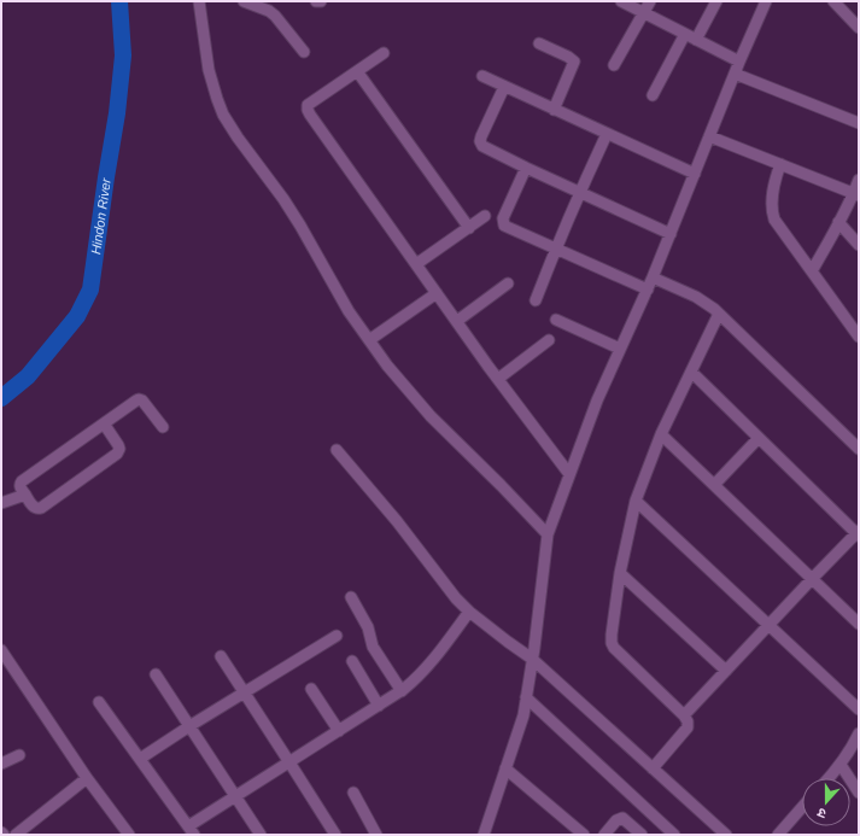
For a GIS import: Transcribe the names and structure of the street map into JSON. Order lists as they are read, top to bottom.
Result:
{
  "water": ["Hindon River"],
  "north": "bottom"
}
